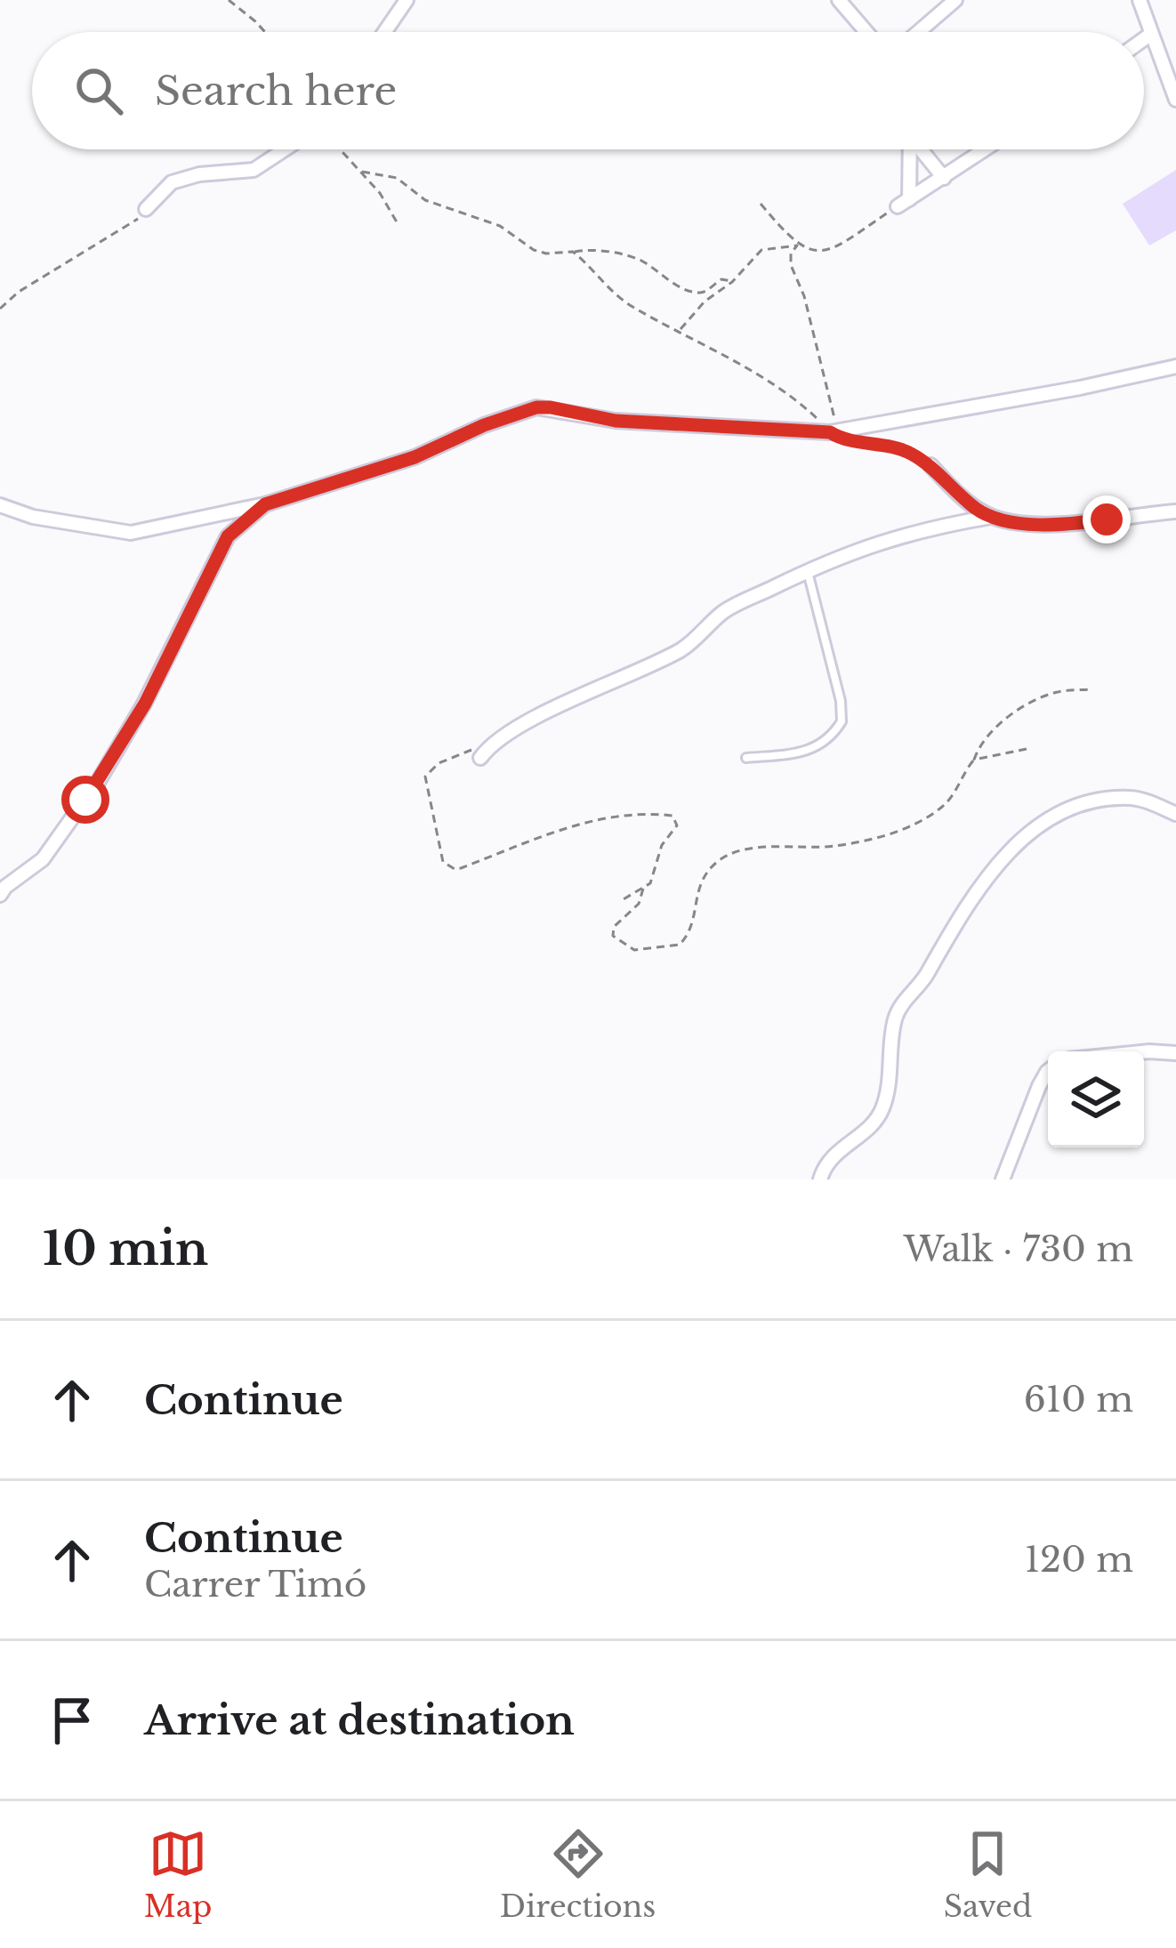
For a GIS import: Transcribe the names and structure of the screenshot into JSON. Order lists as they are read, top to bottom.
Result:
{
  "page": {
    "search": "Search here",
    "heading": ["10 min", "Walk · 730 m"],
    "list": [
      ["Continue", "610 m"],
      ["Continue", "Carrer Timó", "120 m"],
      "Arrive at destination"
    ],
    "nav": ["Map", "Directions", "Saved"]
  }
}
